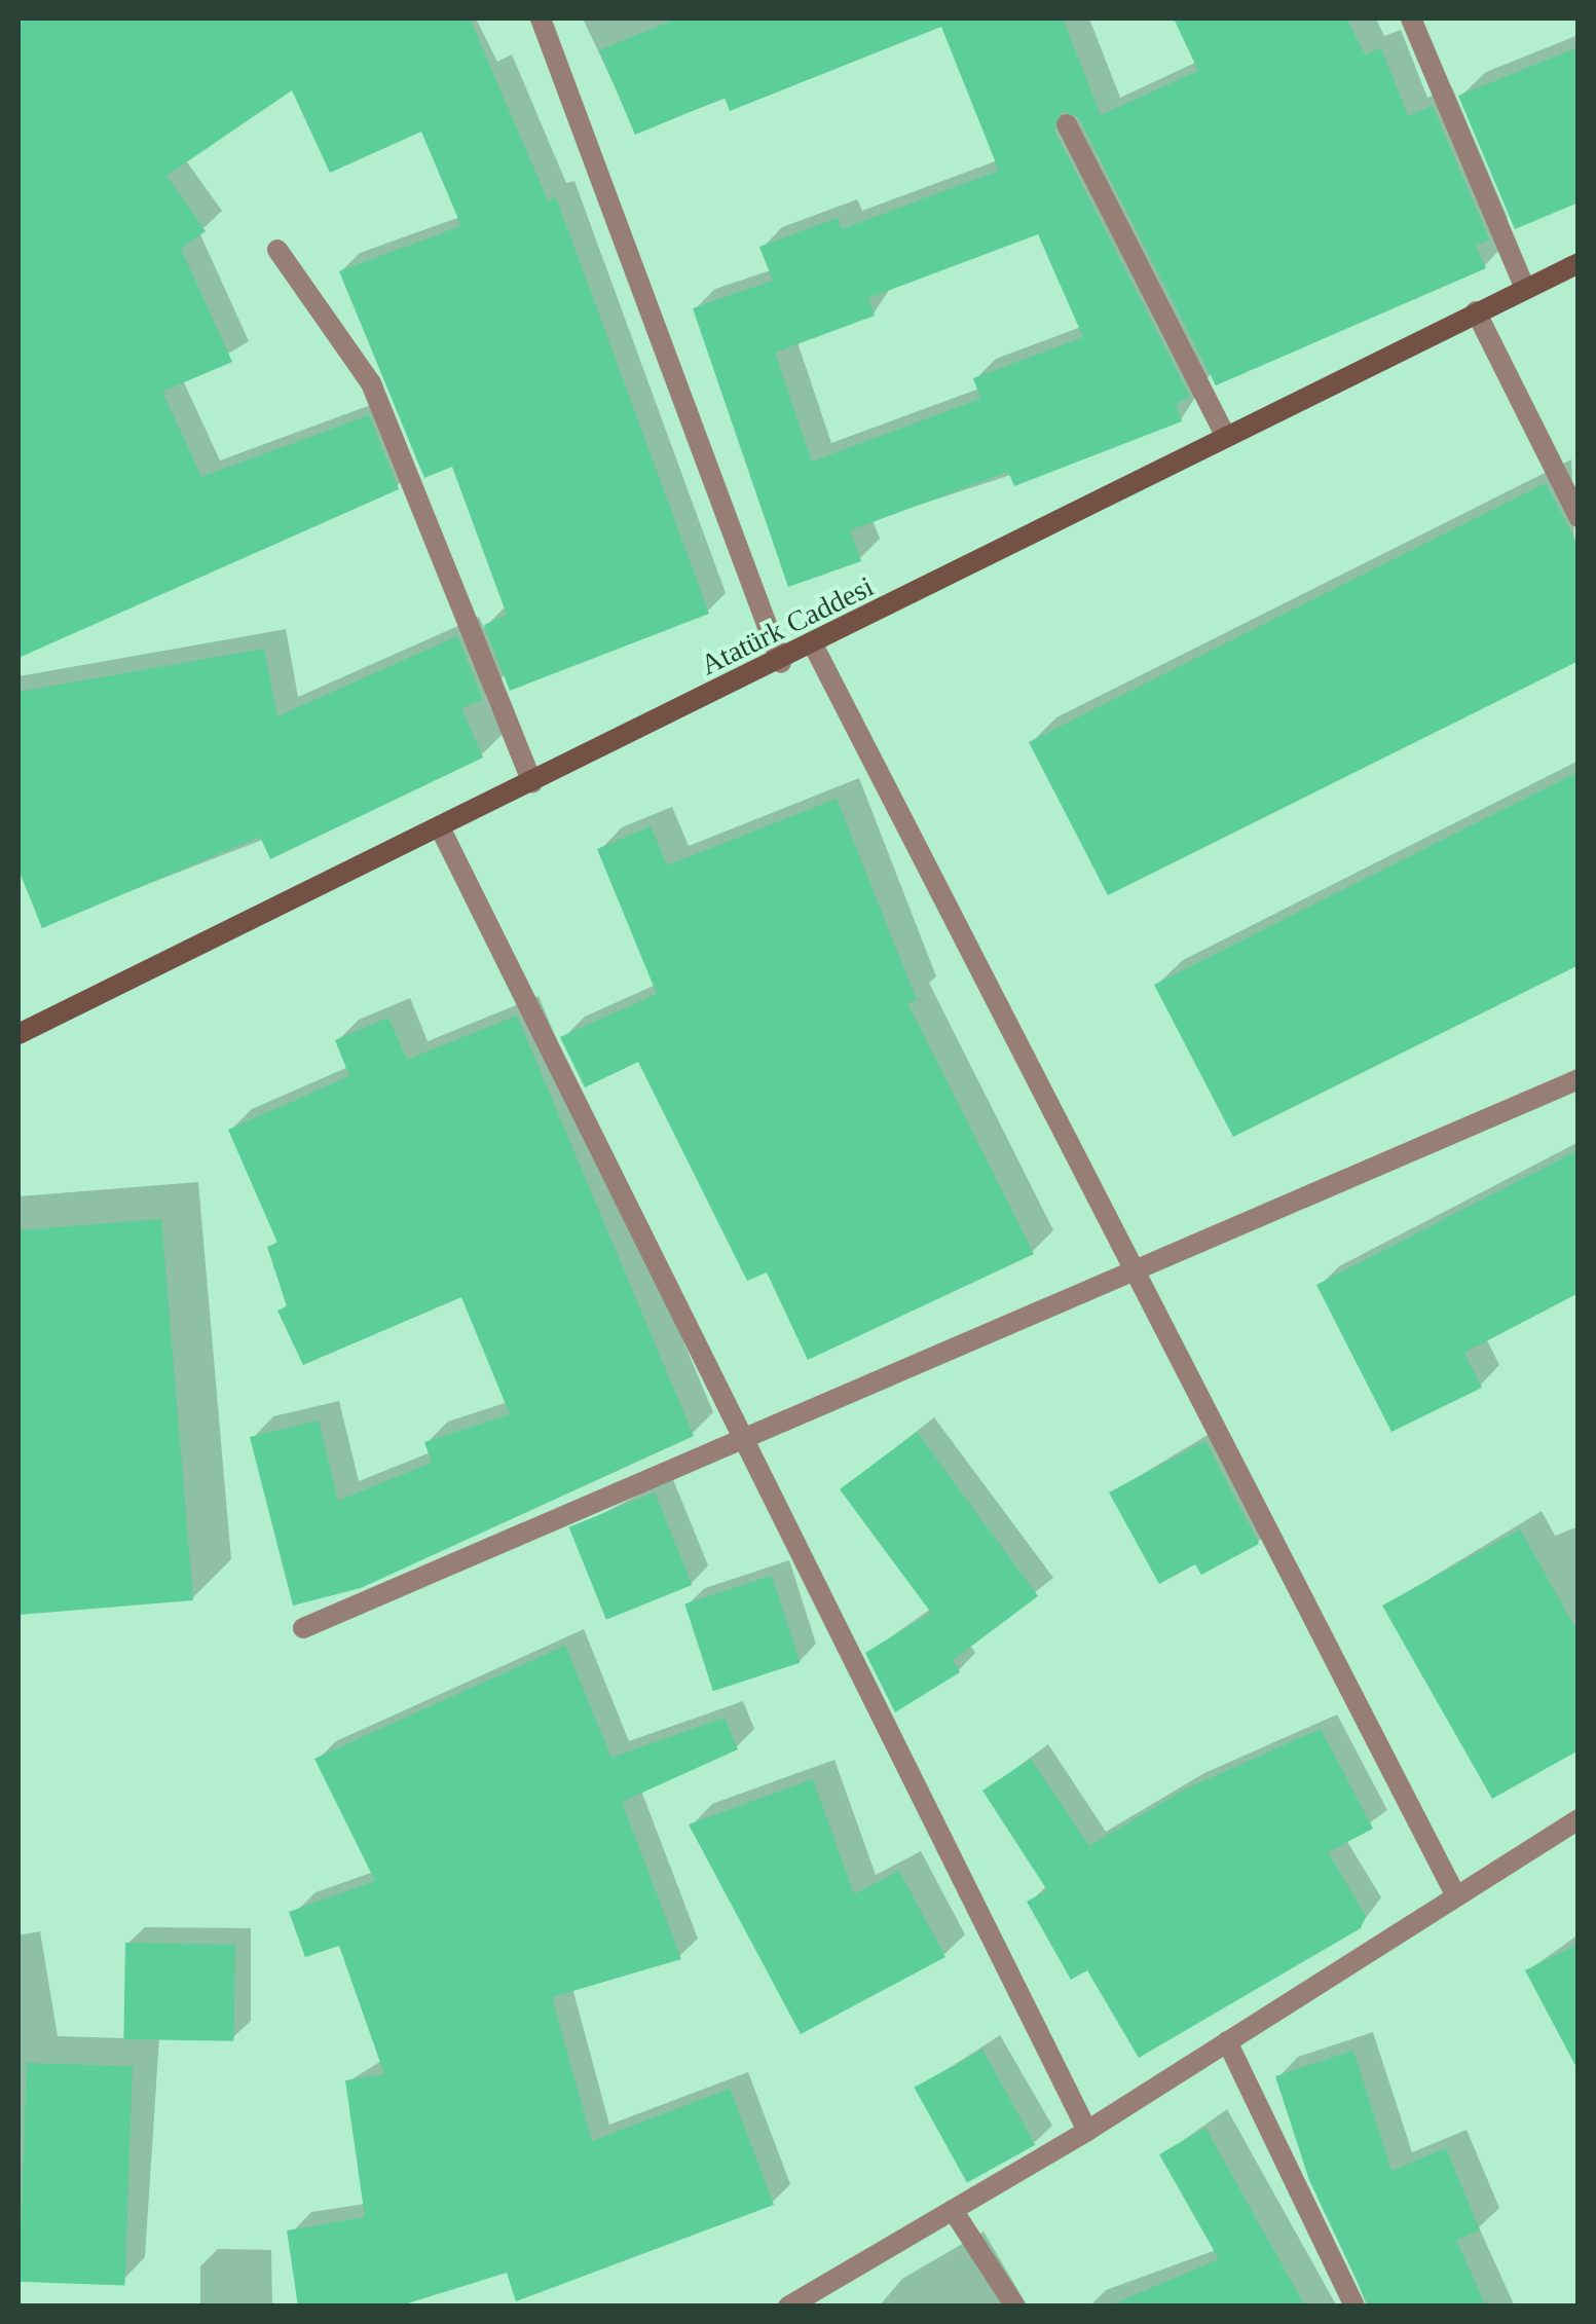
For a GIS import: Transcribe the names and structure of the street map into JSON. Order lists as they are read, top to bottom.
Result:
{
  "streets": {
    "main road": ["Atatürk Caddesi"]
  }
}
